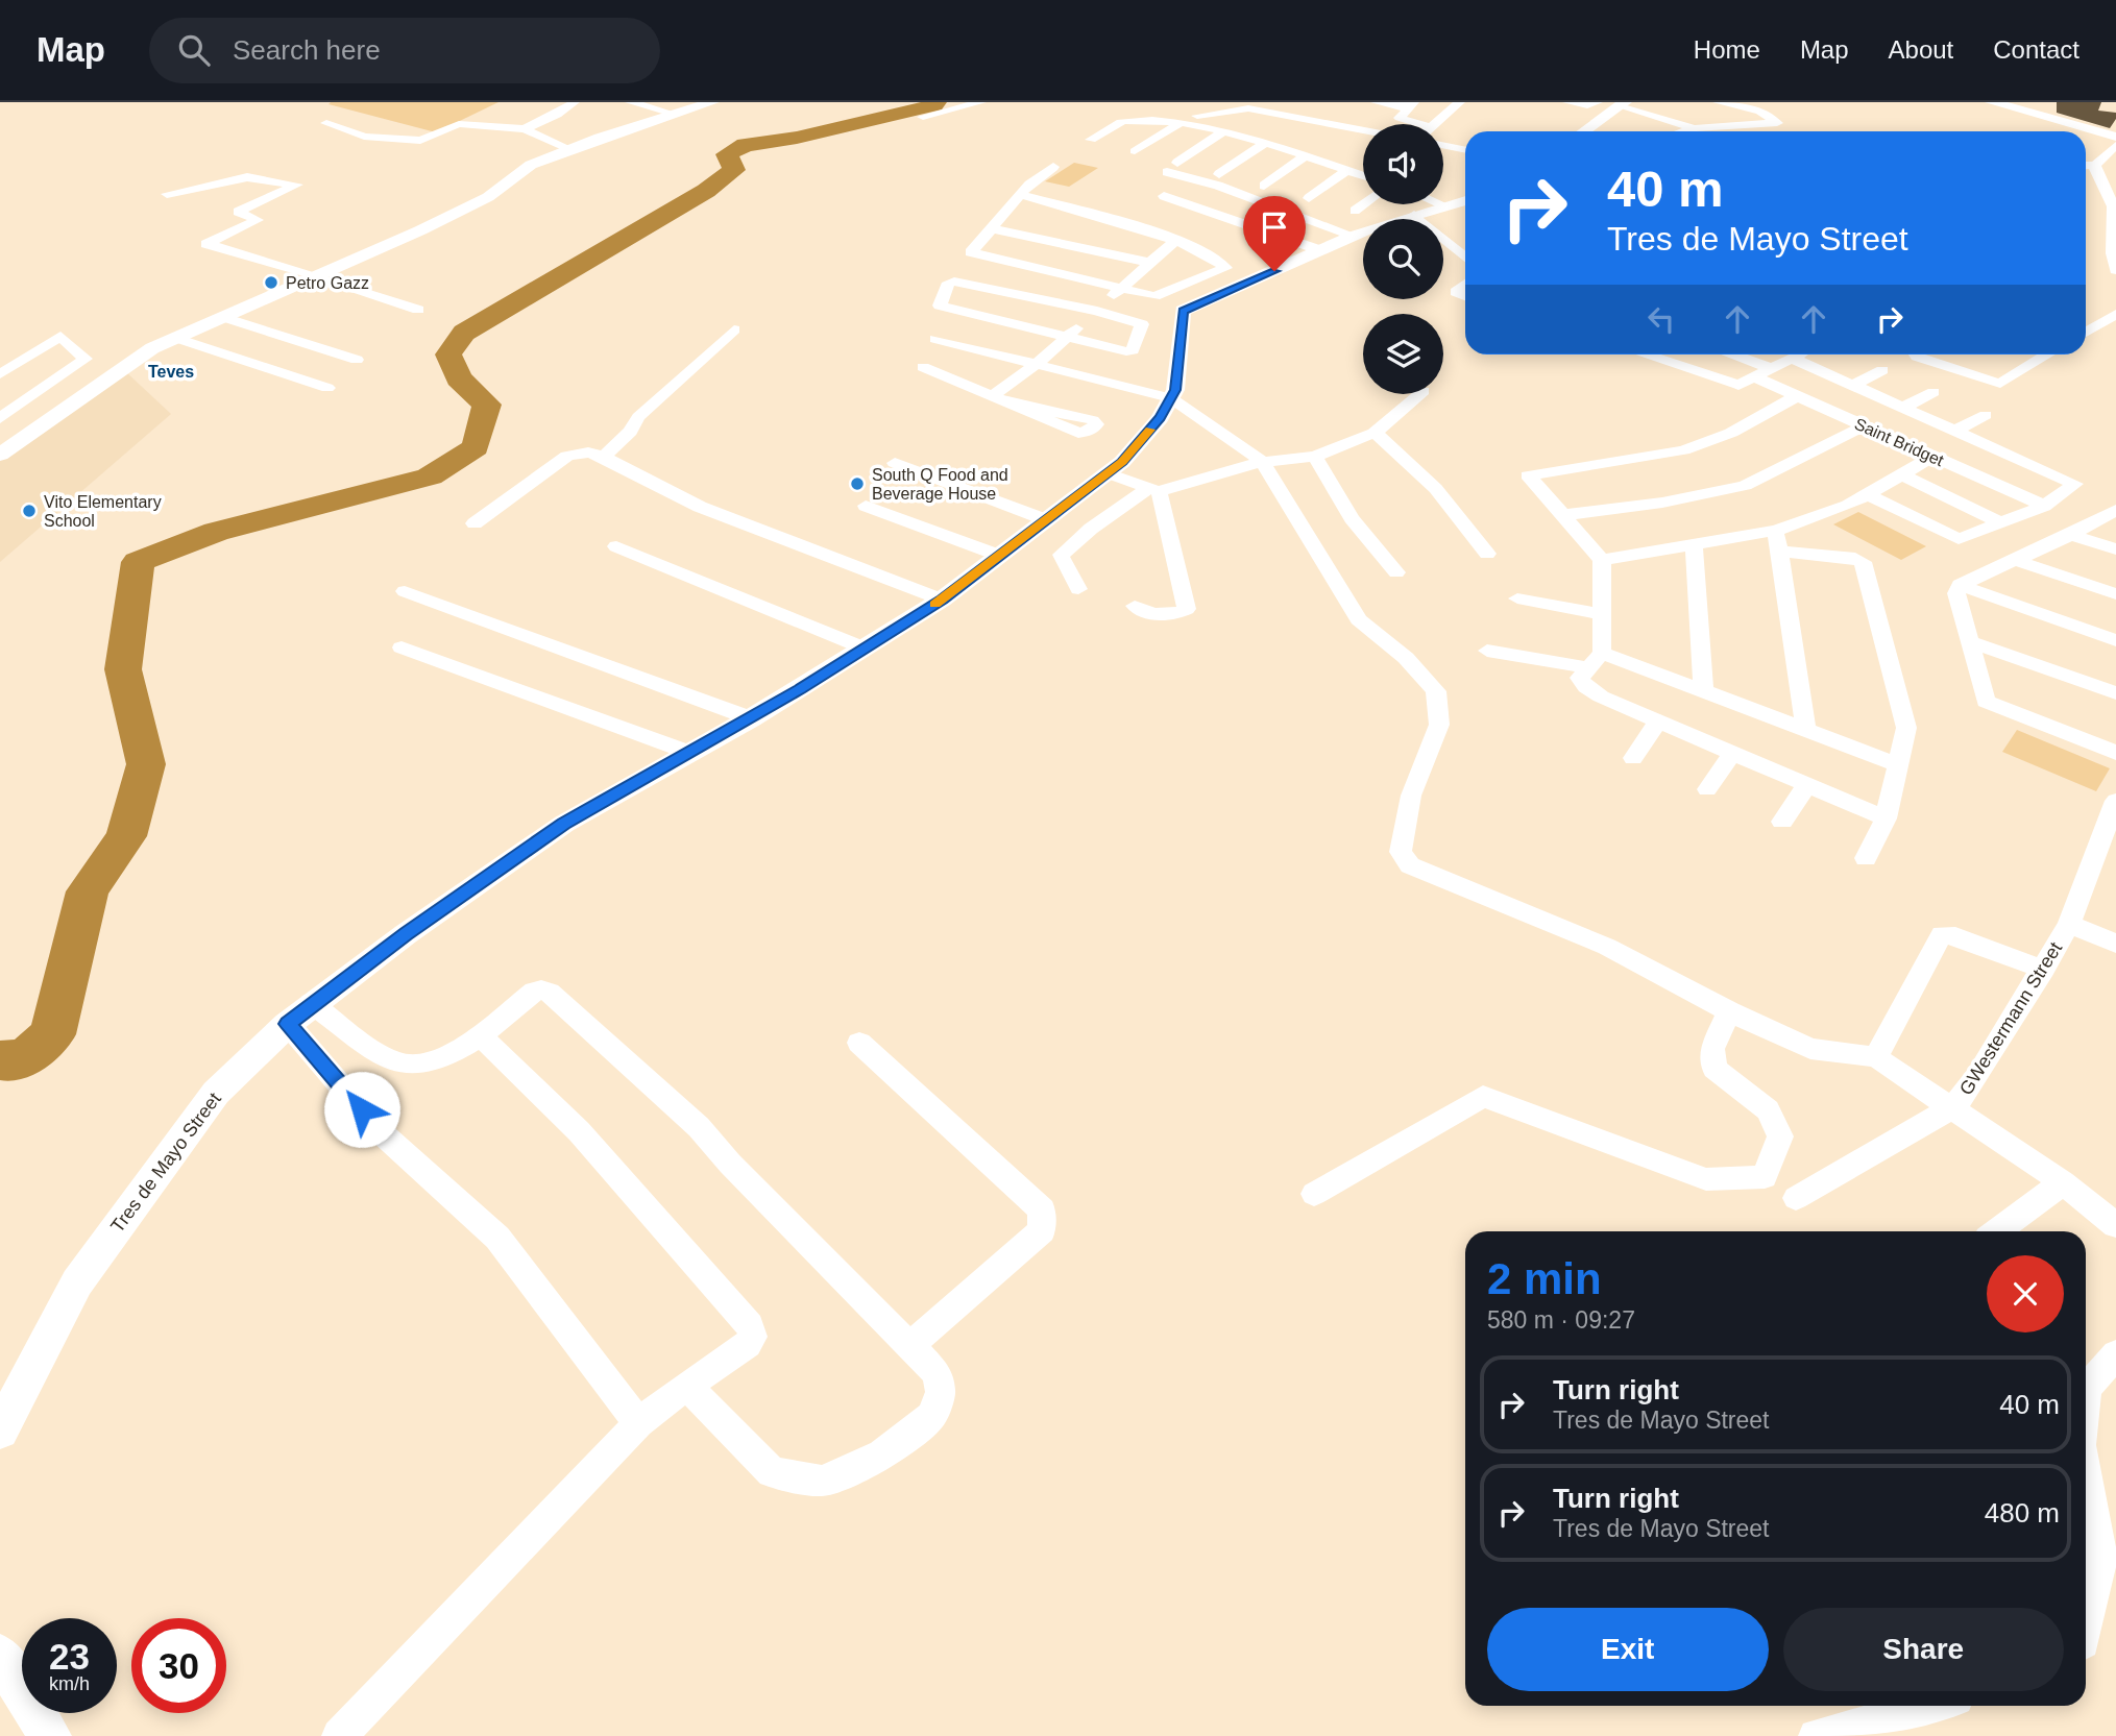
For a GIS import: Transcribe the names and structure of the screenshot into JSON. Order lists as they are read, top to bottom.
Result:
{
  "streets": {
    "street": ["Saint Bridget", "GWestermann Street", "Tres de Mayo Street"]
  },
  "districts": ["Teves"],
  "places": ["Petro Gazz", "South Q Food and Beverage House", "Vito Elementary School"],
  "page": {
    "header": "Map",
    "search": "Search here",
    "nav": [
      "Home",
      "Map",
      "About",
      "Contact"
    ],
    "turn": ["40 m", "Tres de Mayo Street"],
    "heading": ["2 min", "580 m · 09:27"],
    "list": [
      {
        "name": "Turn right",
        "note": "Tres de Mayo Street",
        "value": "40 m"
      },
      {
        "name": "Turn right",
        "note": "Tres de Mayo Street",
        "value": "480 m"
      }
    ],
    "buttons": ["Exit", "Share"],
    "speed": "23 km/h",
    "limit": "30"
  }
}
